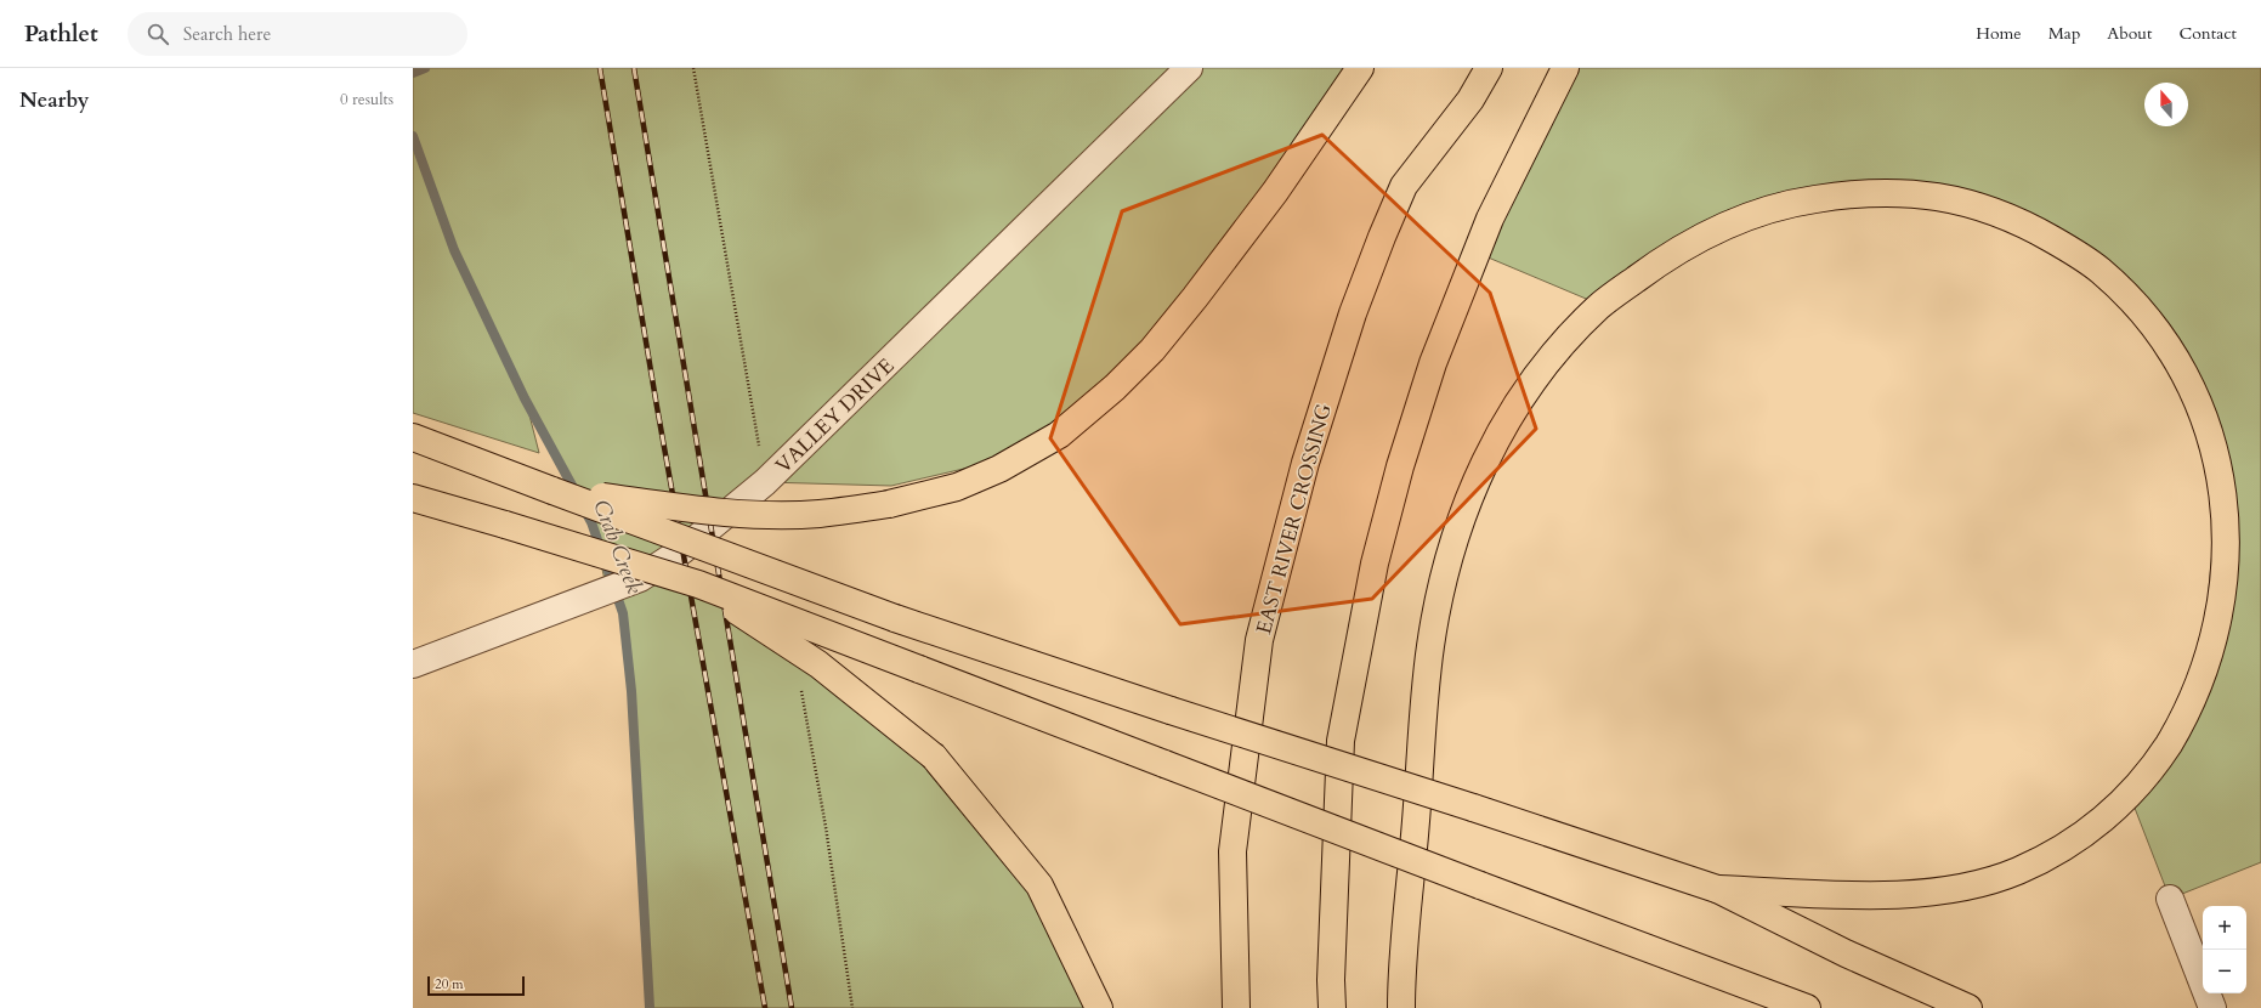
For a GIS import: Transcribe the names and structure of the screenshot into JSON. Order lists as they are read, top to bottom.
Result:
{
  "streets": {
    "highway": ["EAST RIVER CROSSING"],
    "street": ["VALLEY DRIVE"]
  },
  "water": ["Crab Creek"],
  "scale_bar": "20 m",
  "north": "top",
  "page": {
    "header": "Pathlet",
    "search": "Search here",
    "nav": [
      "Home",
      "Map",
      "About",
      "Contact"
    ],
    "heading": ["Nearby", "0 results"],
    "map_buttons": ["+", "−"],
    "scale": "20 m"
  }
}
